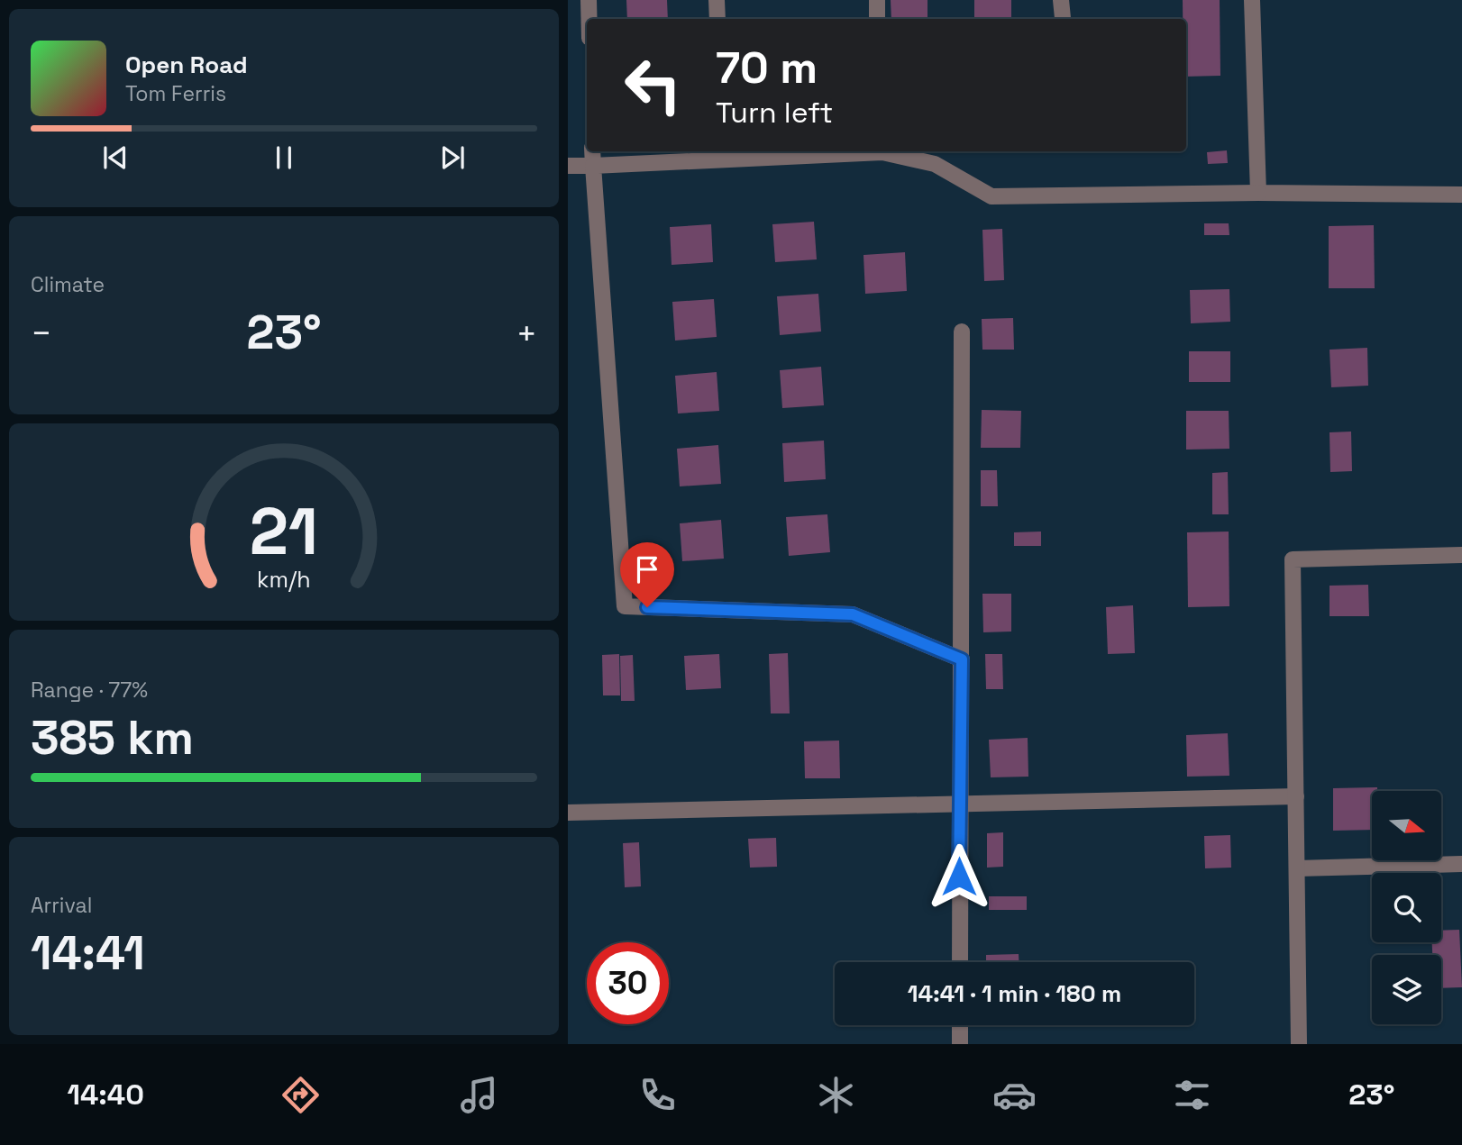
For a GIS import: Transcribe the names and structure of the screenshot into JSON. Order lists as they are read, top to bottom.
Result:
{
  "north": "right",
  "page": {
    "turn": ["70 m", "Turn left"],
    "song": ["Open Road", "Tom Ferris"],
    "tile": [
      "Climate",
      ["Range · 77%", "385 km"],
      ["Arrival", "14:41"]
    ],
    "heat": ["−", "23°", "+"],
    "limit": "30",
    "trip": "14:41 · 1 min · 180 m",
    "tabs": ["14:40", "23°"],
    "gauge": ["21", "km/h"]
  }
}
